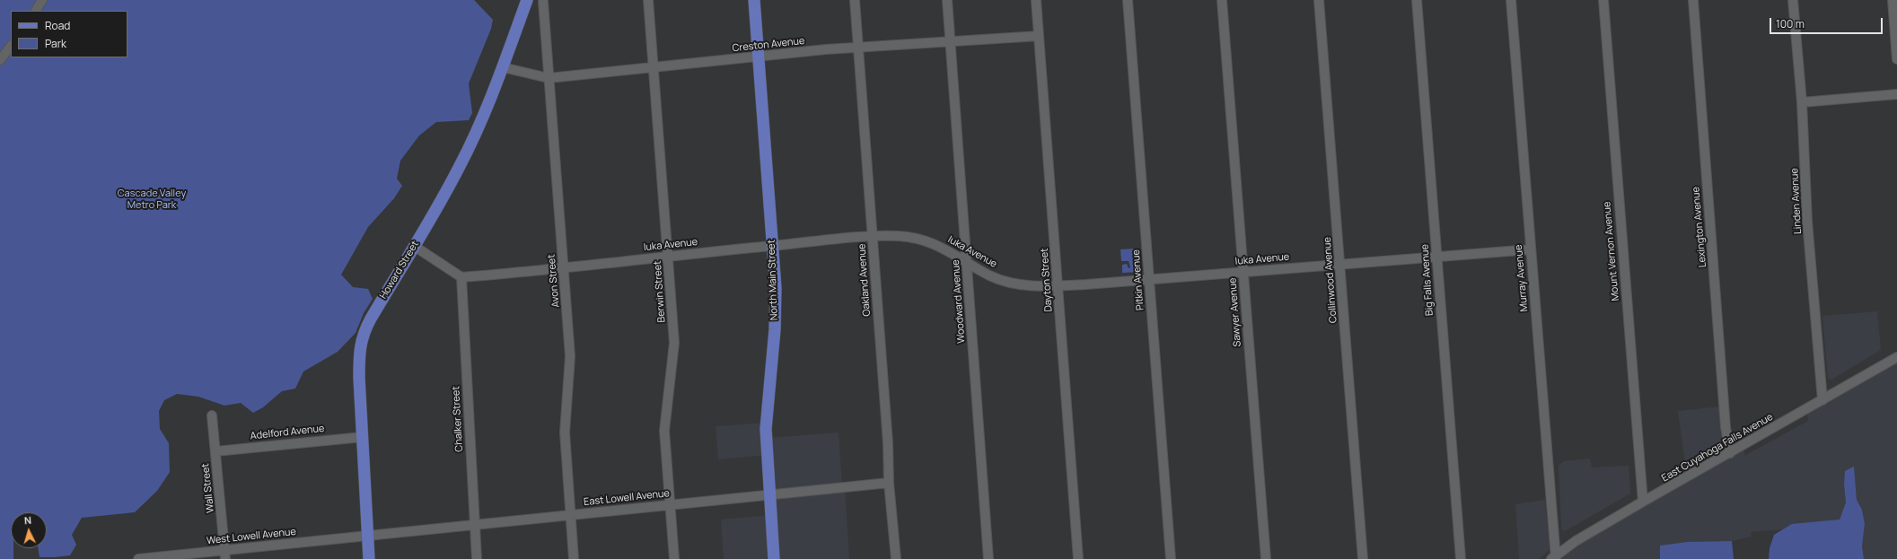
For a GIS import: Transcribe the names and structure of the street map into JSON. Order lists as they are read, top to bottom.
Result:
{
  "streets": {
    "main road": ["Howard Street", "North Main Street"],
    "street": [
      "Creston Avenue",
      "Linden Avenue",
      "Lexington Avenue",
      "Iuka Avenue",
      "Mount Vernon Avenue",
      "Murray Avenue",
      "Oakland Avenue",
      "Dayton Street",
      "Pitkin Avenue",
      "Collinwood Avenue",
      "Big Falls Avenue",
      "Avon Street",
      "Berwin Street",
      "Woodward Avenue",
      "Sawyer Avenue",
      "Chalker Street",
      "Adelford Avenue",
      "East Cuyahoga Falls Avenue",
      "Wall Street",
      "East Lowell Avenue",
      "West Lowell Avenue"
    ]
  },
  "crossings": [
    ["Creston Avenue", "Howard Street"],
    ["Creston Avenue", "North Main Street"],
    ["Creston Avenue", "Oakland Avenue"],
    ["Creston Avenue", "Dayton Street"],
    ["Creston Avenue", "Avon Street"],
    ["Creston Avenue", "Berwin Street"],
    ["Creston Avenue", "Woodward Avenue"],
    ["Linden Avenue", "East Cuyahoga Falls Avenue"],
    ["Lexington Avenue", "East Cuyahoga Falls Avenue"],
    ["Iuka Avenue", "Murray Avenue"],
    ["Iuka Avenue", "North Main Street"],
    ["Iuka Avenue", "Oakland Avenue"],
    ["Iuka Avenue", "Dayton Street"],
    ["Iuka Avenue", "Pitkin Avenue"],
    ["Iuka Avenue", "Collinwood Avenue"],
    ["Iuka Avenue", "Big Falls Avenue"],
    ["Iuka Avenue", "Avon Street"],
    ["Iuka Avenue", "Berwin Street"],
    ["Iuka Avenue", "Woodward Avenue"],
    ["Iuka Avenue", "Sawyer Avenue"],
    ["Iuka Avenue", "Chalker Street"],
    ["Mount Vernon Avenue", "East Cuyahoga Falls Avenue"],
    ["Howard Street", "Adelford Avenue"],
    ["Howard Street", "East Lowell Avenue"],
    ["Howard Street", "West Lowell Avenue"],
    ["Murray Avenue", "East Cuyahoga Falls Avenue"],
    ["North Main Street", "East Lowell Avenue"],
    ["Oakland Avenue", "East Lowell Avenue"],
    ["Avon Street", "East Lowell Avenue"],
    ["Berwin Street", "East Lowell Avenue"],
    ["Chalker Street", "East Lowell Avenue"],
    ["Adelford Avenue", "Wall Street"],
    ["Wall Street", "West Lowell Avenue"],
    ["East Lowell Avenue", "West Lowell Avenue"]
  ],
  "parks": ["Cascade Valley Metro Park"],
  "legend": ["Road", "Park"],
  "scale_bar": "100 m",
  "north": "top"
}
